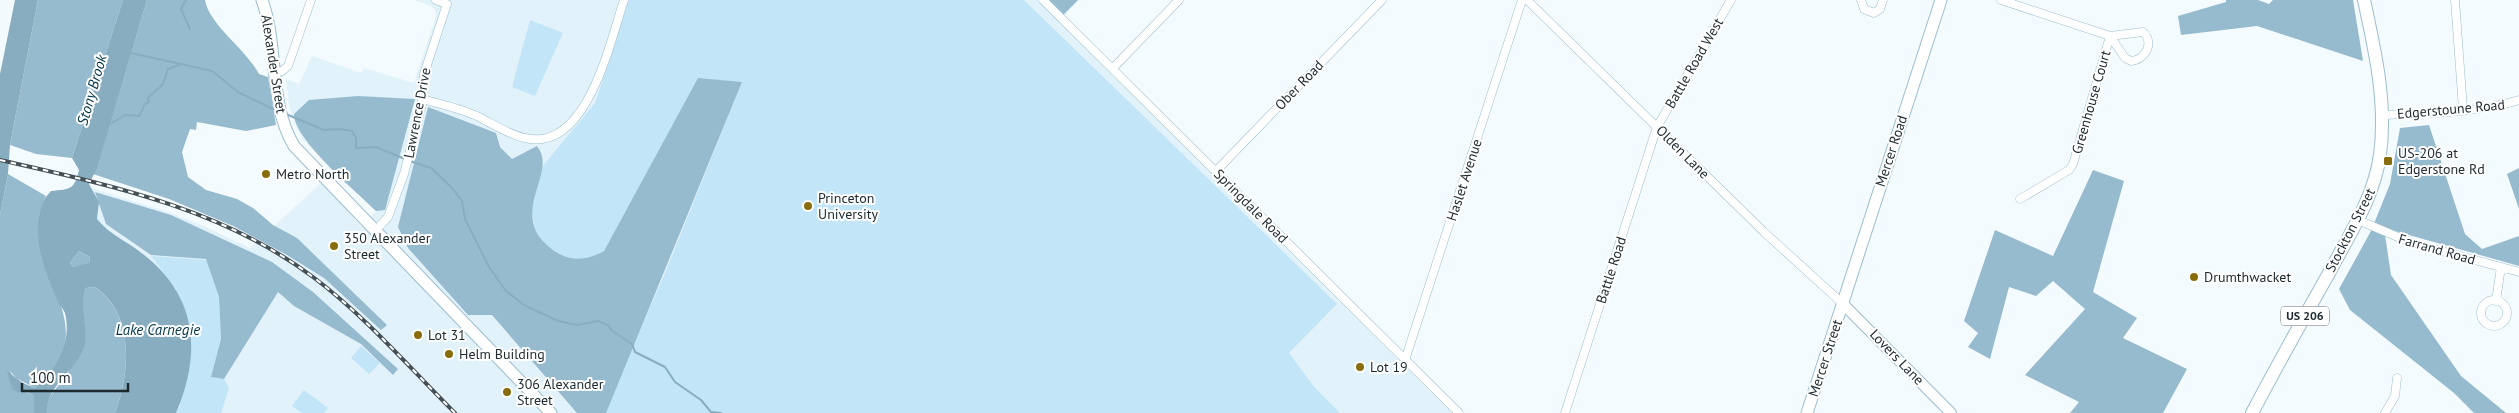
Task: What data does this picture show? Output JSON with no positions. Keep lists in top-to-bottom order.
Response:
{
  "streets": {
    "highway": ["Stockton Street", "US 206"],
    "main road": ["Alexander Street", "Mercer Road", "Mercer Street"],
    "street": [
      "Battle Road West",
      "Ober Road",
      "Greenhouse Court",
      "Edgerstoune Road",
      "Lawrence Drive",
      "Olden Lane",
      "Haslet Avenue",
      "Springdale Road",
      "Farrand Road",
      "Battle Road",
      "Lovers Lane"
    ]
  },
  "crossings": [
    ["Battle Road West", "Olden Lane"],
    ["Battle Road West", "Battle Road"],
    ["Alexander Street", "Lawrence Drive"],
    ["Ober Road", "Springdale Road"],
    ["Edgerstoune Road", "Stockton Street"],
    ["Mercer Road", "Olden Lane"],
    ["Mercer Road", "Lovers Lane"],
    ["Mercer Road", "Mercer Street"],
    ["Olden Lane", "Battle Road"],
    ["Olden Lane", "Lovers Lane"],
    ["Olden Lane", "Mercer Street"],
    ["Haslet Avenue", "Springdale Road"],
    ["Stockton Street", "Farrand Road"],
    ["Lovers Lane", "Mercer Street"]
  ],
  "water": ["Stony Brook", "Lake Carnegie"],
  "places": {
    "transit": ["US-206 at Edgerstone Rd"],
    "other": [
      "Metro North",
      "Princeton University",
      "350 Alexander Street",
      "Drumthwacket",
      "Lot 31",
      "Helm Building",
      "Lot 19",
      "306 Alexander Street"
    ]
  },
  "scale_bar": "100 m"
}
